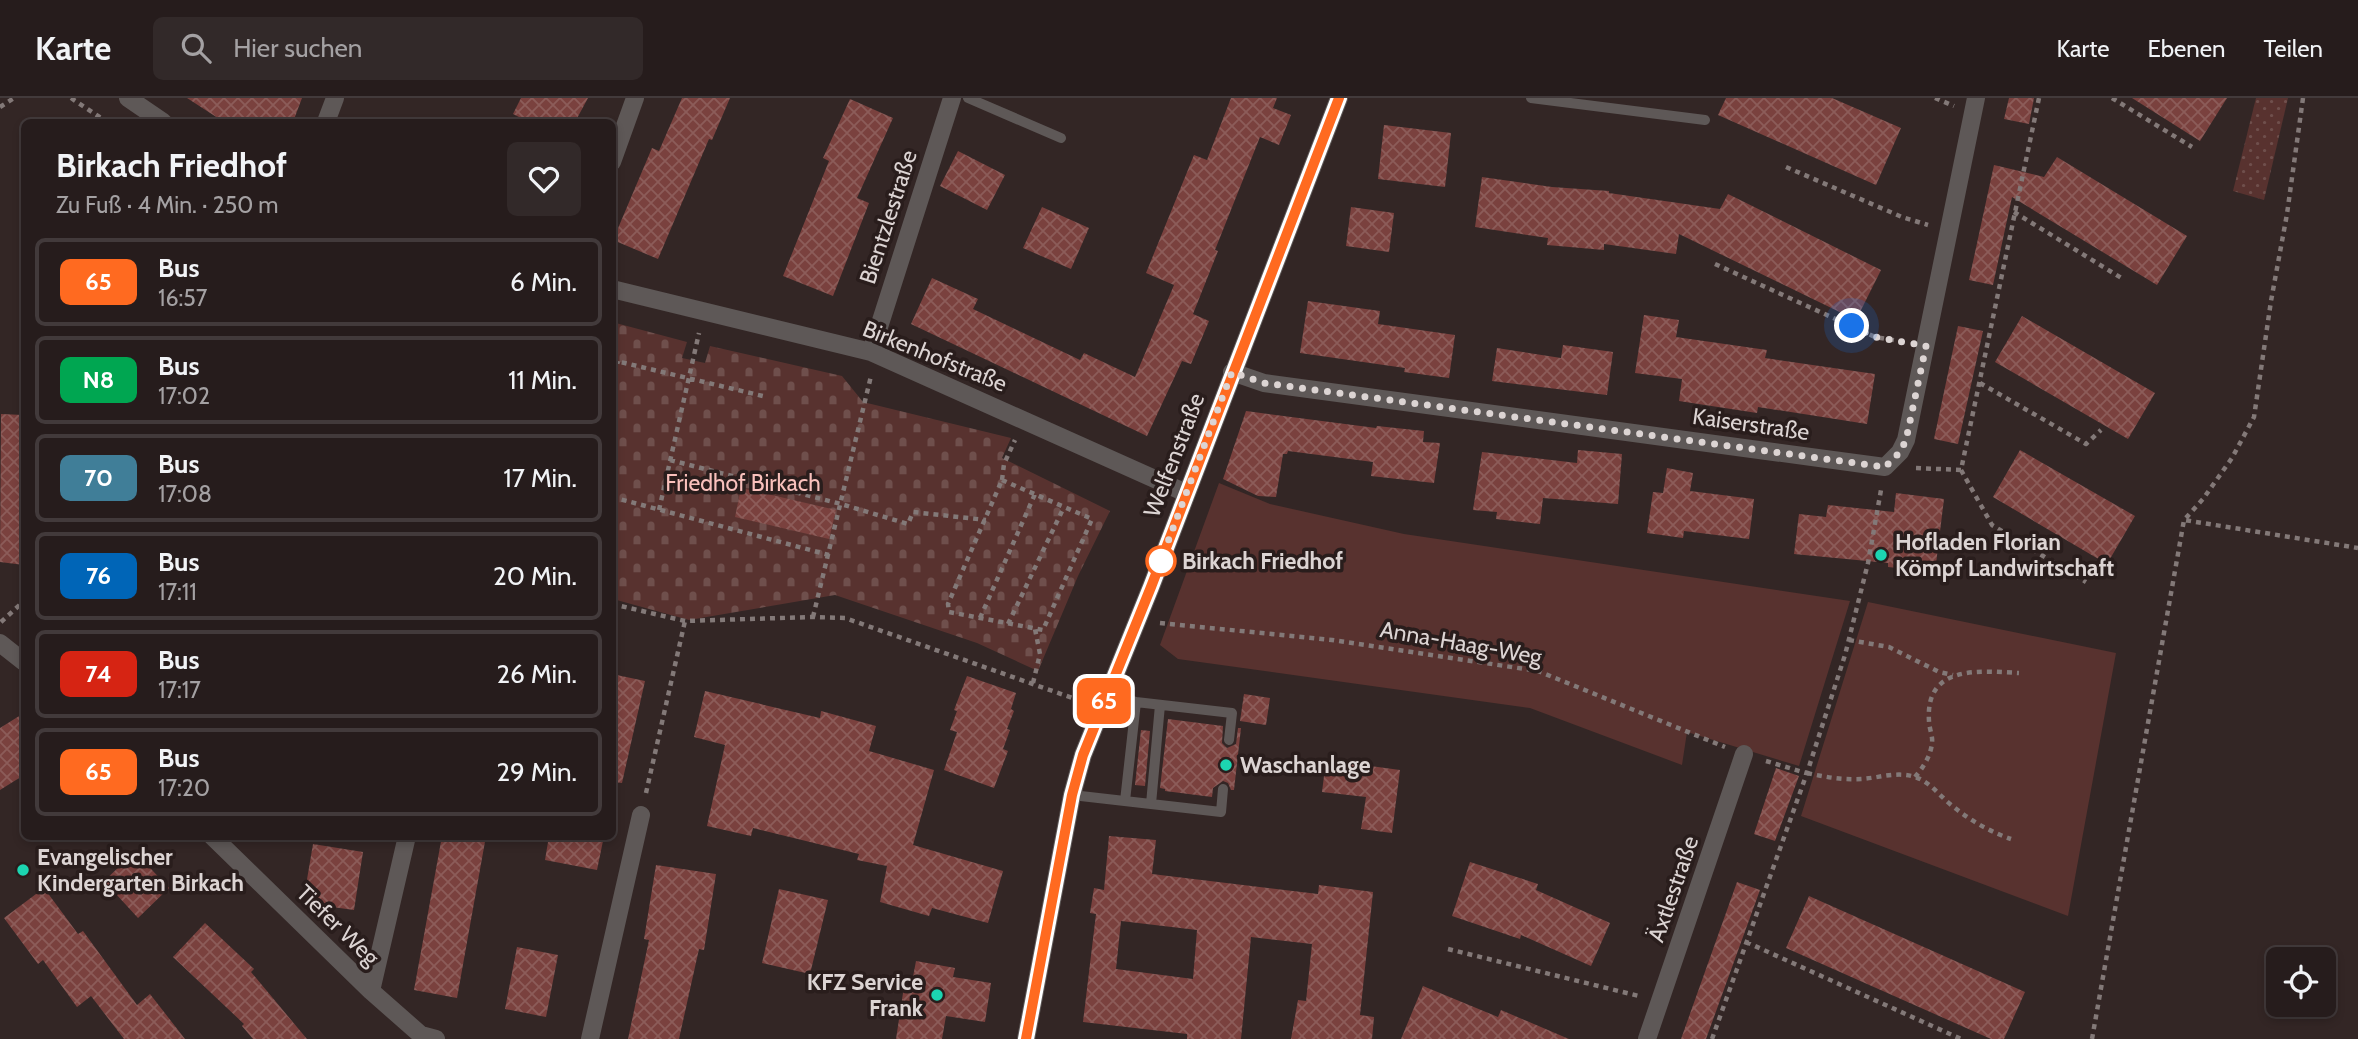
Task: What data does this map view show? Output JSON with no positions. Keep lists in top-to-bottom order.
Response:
{
  "streets": {
    "street": [
      "Bientzlestraße",
      "Birkenhofstraße",
      "Kaiserstraße",
      "Welfenstraße",
      "Äxtlestraße",
      "Tiefer Weg"
    ],
    "path": ["Anna-Haag-Weg"]
  },
  "crossings": [
    ["Bientzlestraße", "Birkenhofstraße"],
    ["Birkenhofstraße", "Welfenstraße"],
    ["Kaiserstraße", "Welfenstraße"],
    ["Welfenstraße", "Anna-Haag-Weg"],
    ["Anna-Haag-Weg", "Äxtlestraße"]
  ],
  "parks": ["Friedhof Birkach"],
  "places": [
    "Hofladen Florian Kömpf Landwirtschaft",
    "Birkach Friedhof",
    "Waschanlage",
    "Evangelischer Kindergarten Birkach",
    "KFZ Service Frank"
  ],
  "lines": ["bus line 65"],
  "page": {
    "header": "Karte",
    "search": "Hier suchen",
    "nav": ["Karte", "Ebenen", "Teilen"],
    "on_map": "65",
    "heading": ["Birkach Friedhof", "Zu Fuß · 4 Min. · 250 m"],
    "list": [
      {
        "mark": "65",
        "name": "Bus",
        "note": "16:57",
        "value": "6 Min."
      },
      {
        "mark": "N8",
        "name": "Bus",
        "note": "17:02",
        "value": "11 Min."
      },
      {
        "mark": "70",
        "name": "Bus",
        "note": "17:08",
        "value": "17 Min."
      },
      {
        "mark": "76",
        "name": "Bus",
        "note": "17:11",
        "value": "20 Min."
      },
      {
        "mark": "74",
        "name": "Bus",
        "note": "17:17",
        "value": "26 Min."
      },
      {
        "mark": "65",
        "name": "Bus",
        "note": "17:20",
        "value": "29 Min."
      }
    ]
  }
}
